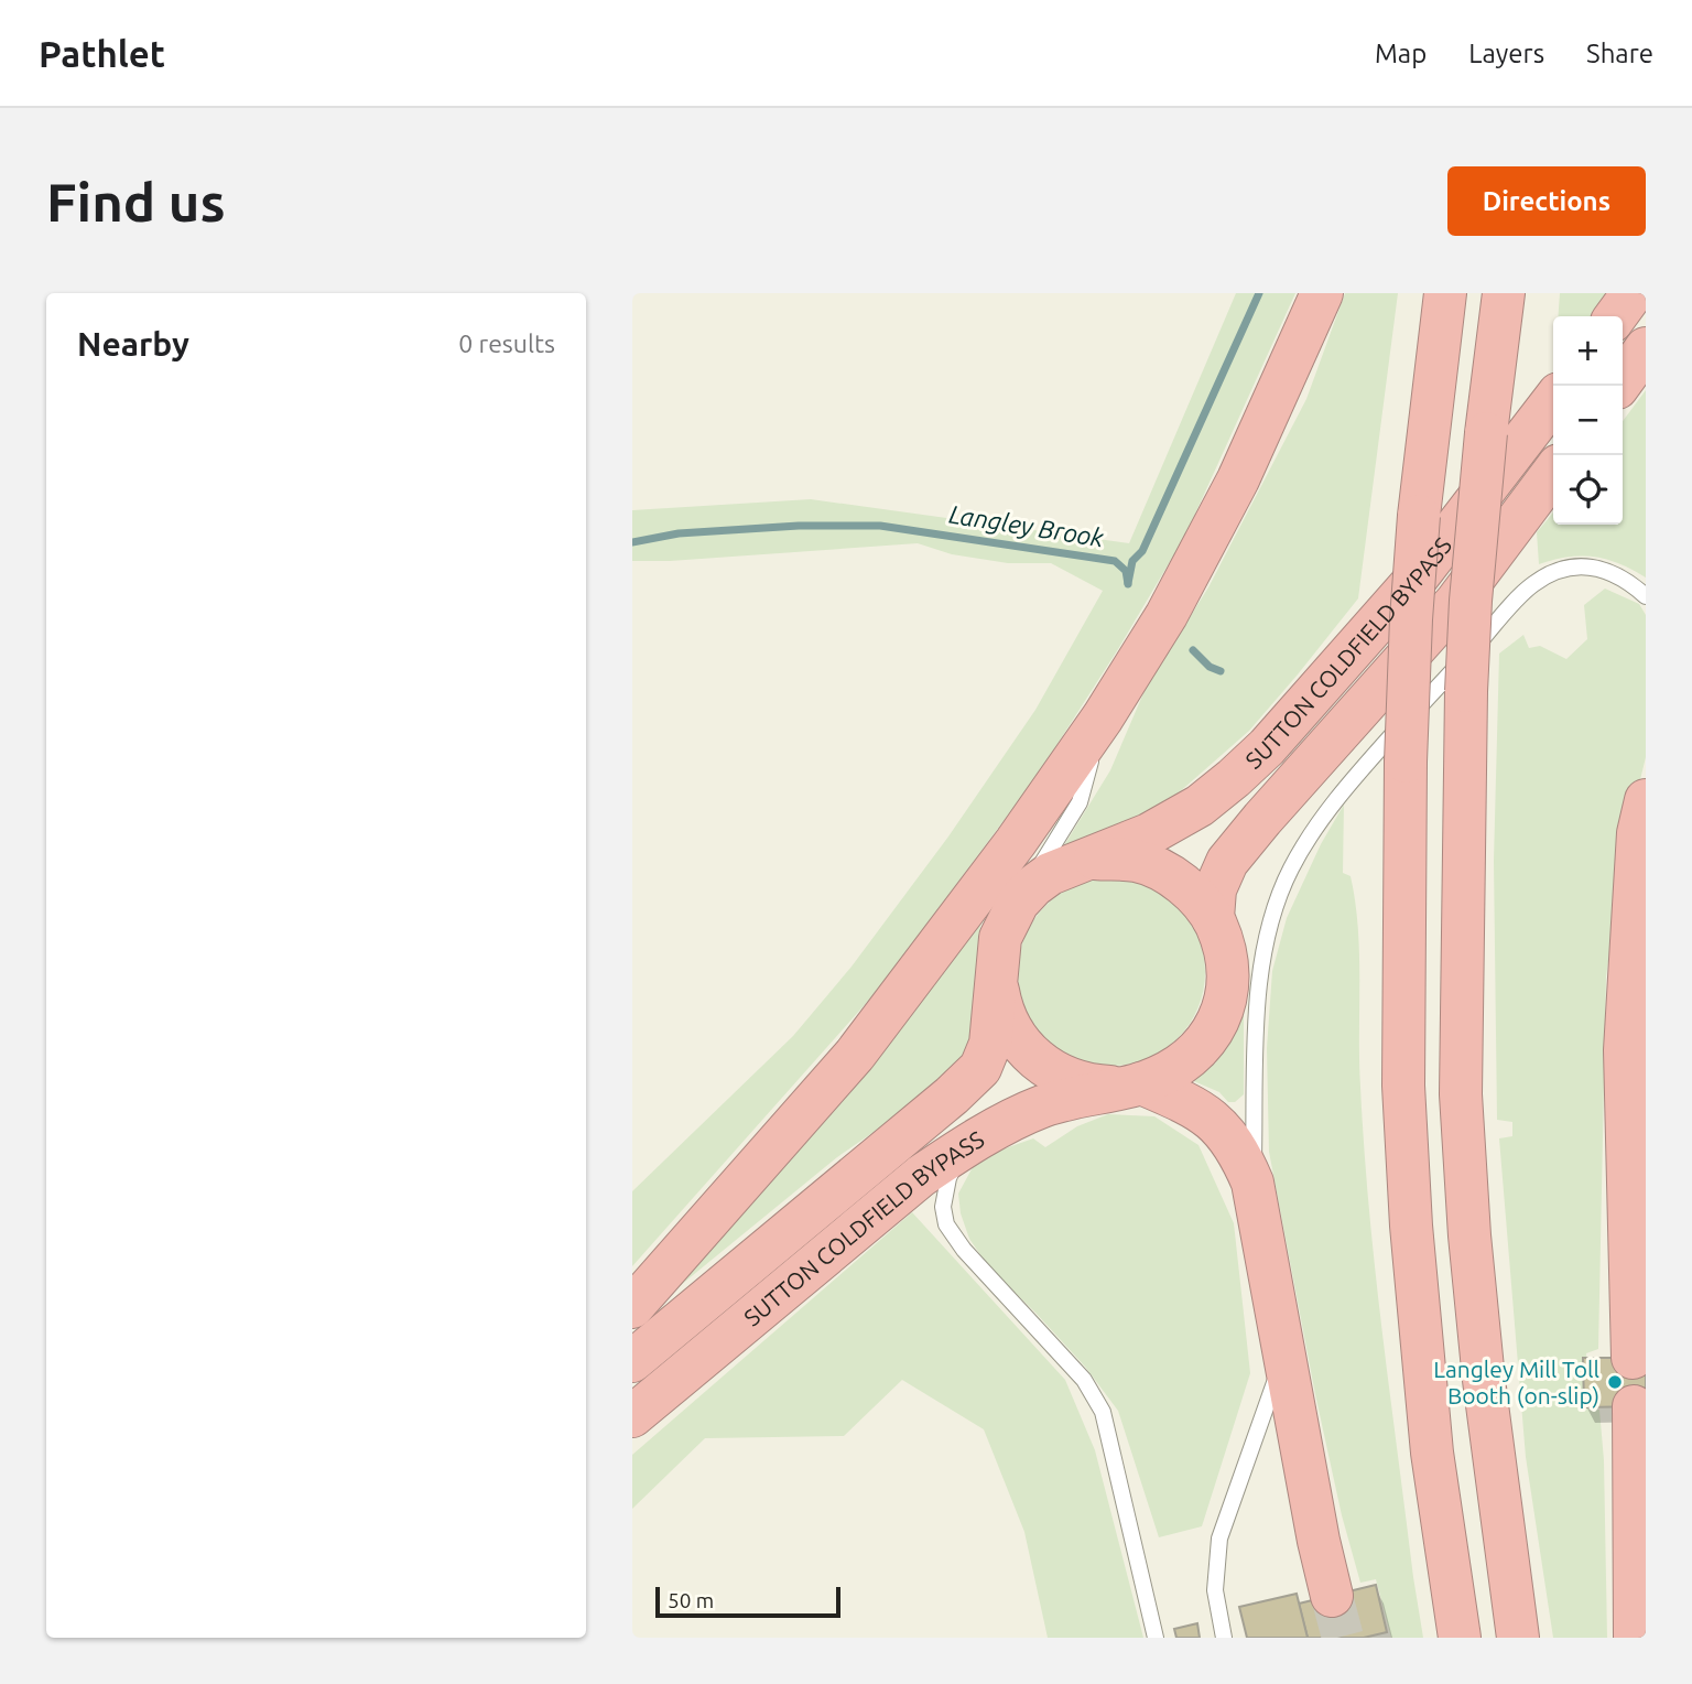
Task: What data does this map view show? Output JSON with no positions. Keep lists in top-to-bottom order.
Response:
{
  "streets": {
    "highway": ["SUTTON COLDFIELD BYPASS"]
  },
  "water": ["Langley Brook"],
  "places": ["Langley Mill Toll Booth (on-slip)"],
  "scale_bar": "50 m",
  "page": {
    "header": "Pathlet",
    "nav": ["Map", "Layers", "Share"],
    "buttons": "Directions",
    "title": "Find us",
    "heading": ["Nearby", "0 results"],
    "map_buttons": ["+", "−"],
    "scale": "50 m"
  }
}
